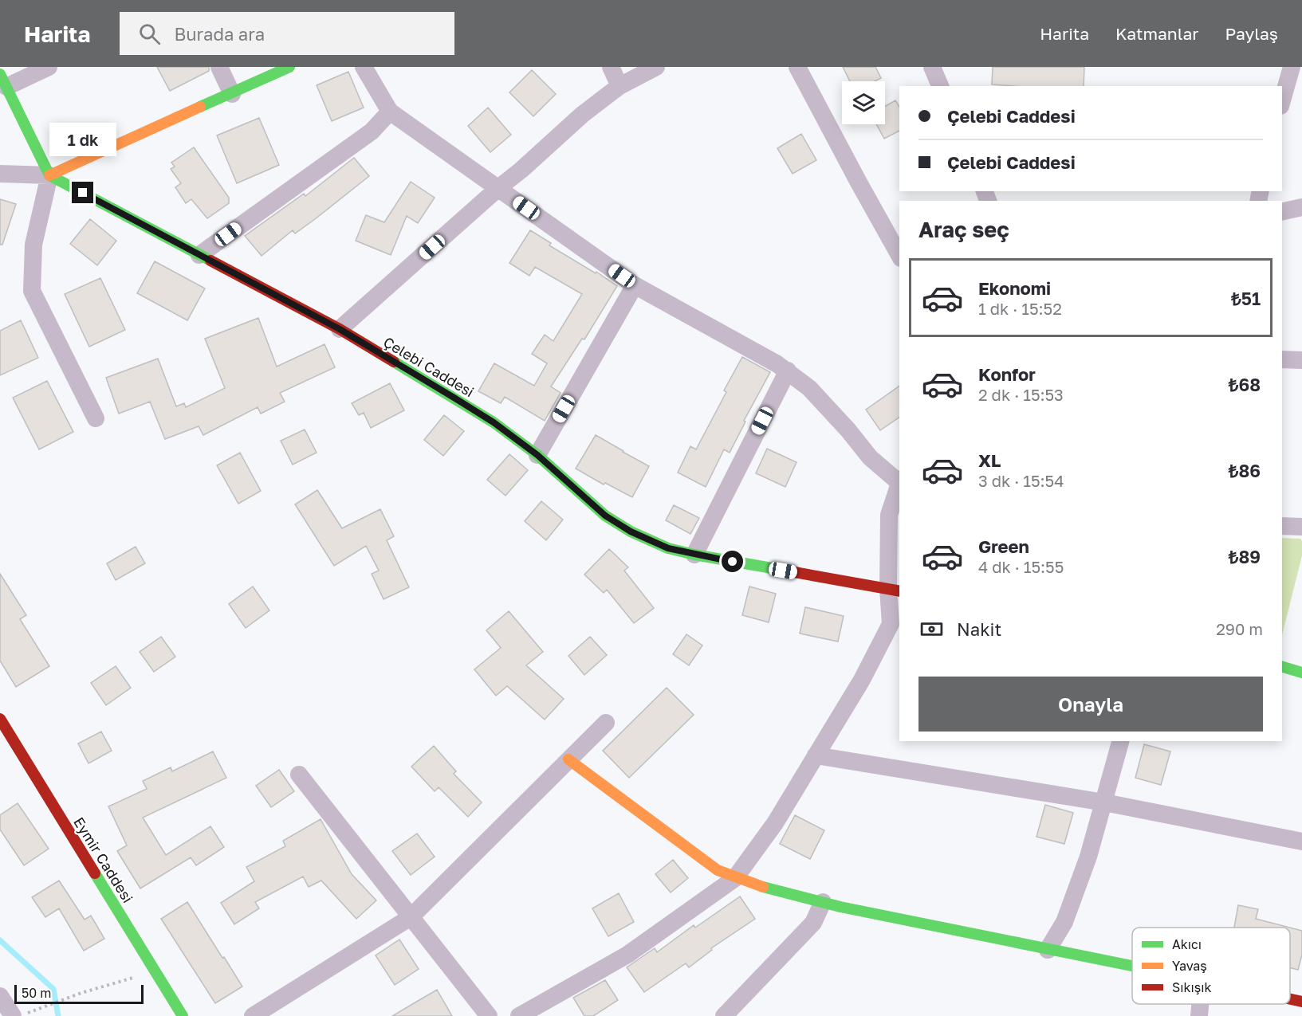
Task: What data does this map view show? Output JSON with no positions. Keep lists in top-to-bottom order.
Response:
{
  "streets": {
    "street": ["Çelebi Caddesi", "Eymir Caddesi"]
  },
  "legend": ["Akıcı", "Yavaş", "Sıkışık"],
  "scale_bar": "50 m",
  "page": {
    "header": "Harita",
    "search": "Burada ara",
    "nav": ["Harita", "Katmanlar", "Paylaş"],
    "banner": ["Çelebi Caddesi", "Çelebi Caddesi"],
    "bubble": "1 dk",
    "heading": "Araç seç",
    "list": [
      {
        "name": "Ekonomi",
        "note": "1 dk · 15:52",
        "value": "₺51"
      },
      {
        "name": "Konfor",
        "note": "2 dk · 15:53",
        "value": "₺68"
      },
      {
        "name": "XL",
        "note": "3 dk · 15:54",
        "value": "₺86"
      },
      {
        "name": "Green",
        "note": "4 dk · 15:55",
        "value": "₺89"
      }
    ],
    "pay": ["Nakit", "290 m"],
    "buttons": "Onayla",
    "scale": "50 m"
  }
}
